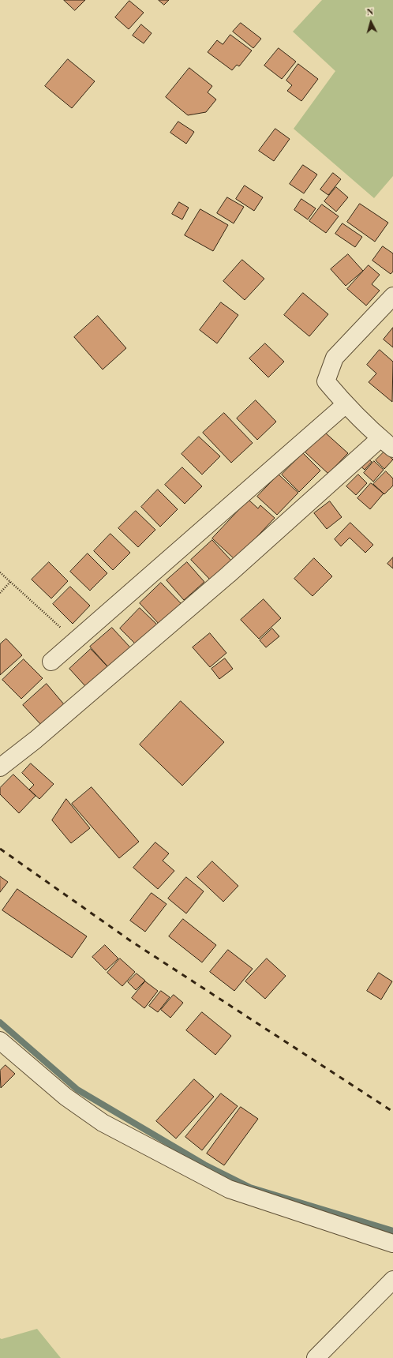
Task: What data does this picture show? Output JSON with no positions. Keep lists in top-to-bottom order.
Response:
{
  "north": "top"
}
